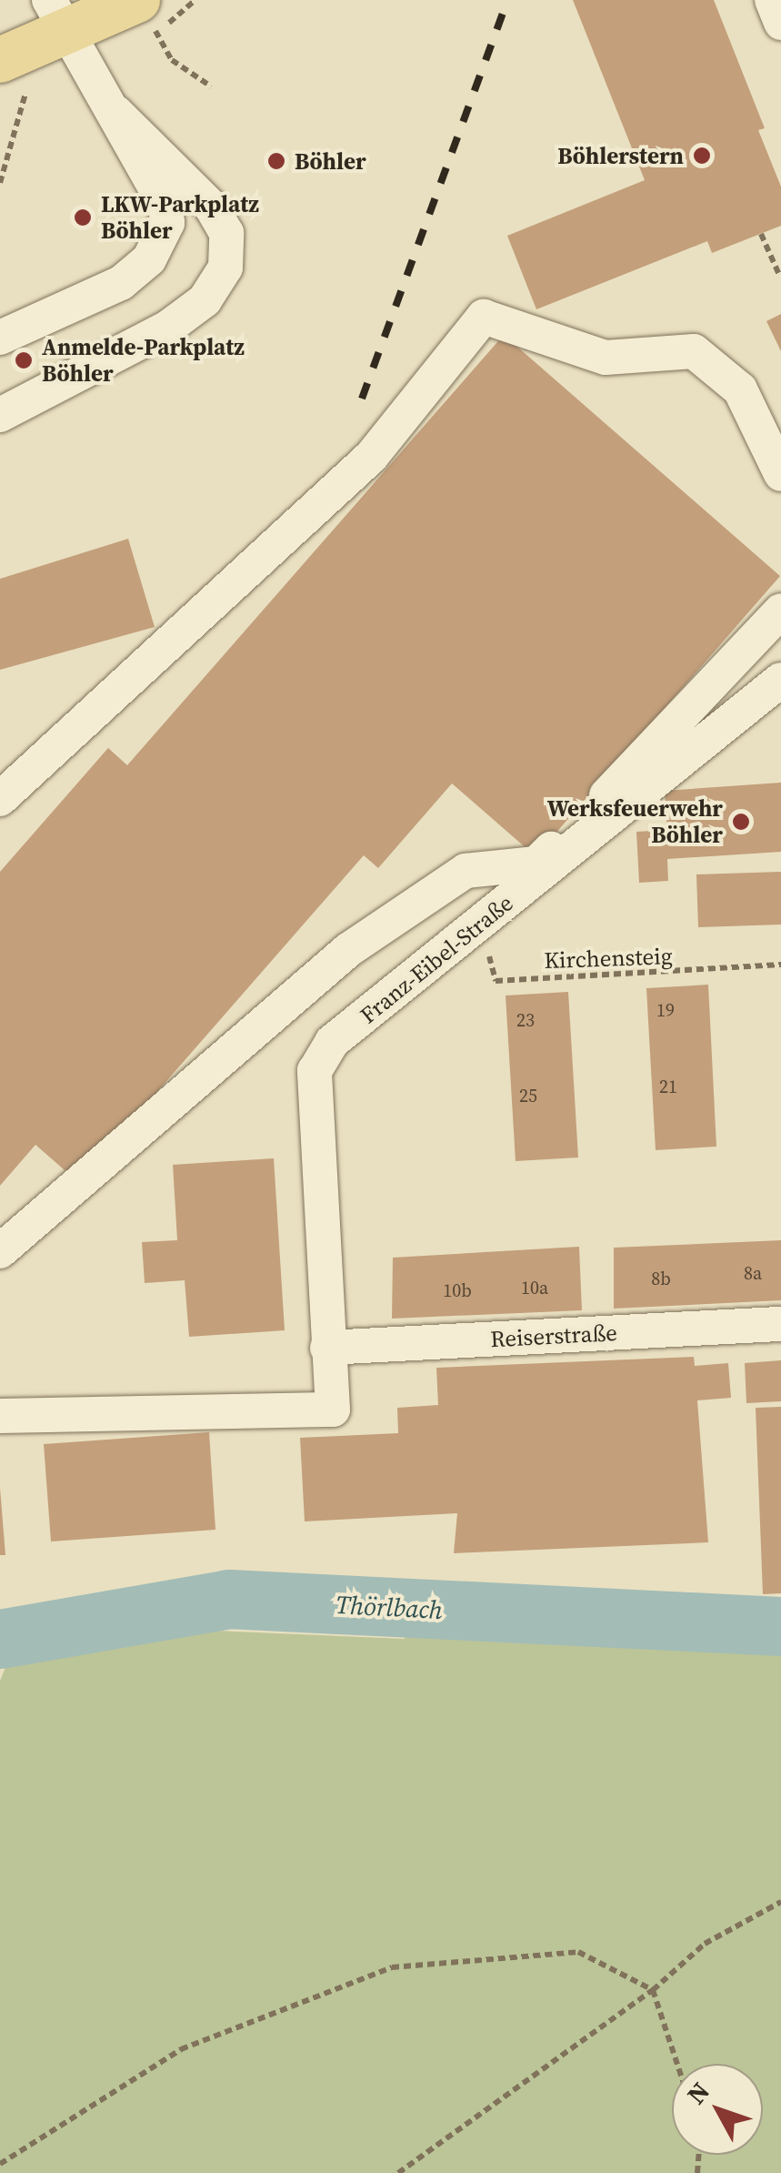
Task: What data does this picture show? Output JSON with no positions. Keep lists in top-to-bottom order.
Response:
{
  "streets": {
    "street": ["Franz-Eibel-Straße", "Reiserstraße"],
    "path": ["Kirchensteig"]
  },
  "crossings": [
    ["Kirchensteig", "Franz-Eibel-Straße"],
    ["Franz-Eibel-Straße", "Reiserstraße"]
  ],
  "water": ["Thörlbach"],
  "places": [
    "Böhlerstern",
    "Böhler",
    "LKW-Parkplatz Böhler",
    "Anmelde-Parkplatz Böhler",
    "Werksfeuerwehr Böhler"
  ],
  "house_numbers": [
    "19",
    "23",
    "21",
    "25",
    "8a",
    "8b",
    "10a",
    "10b"
  ],
  "north": "top left"
}
